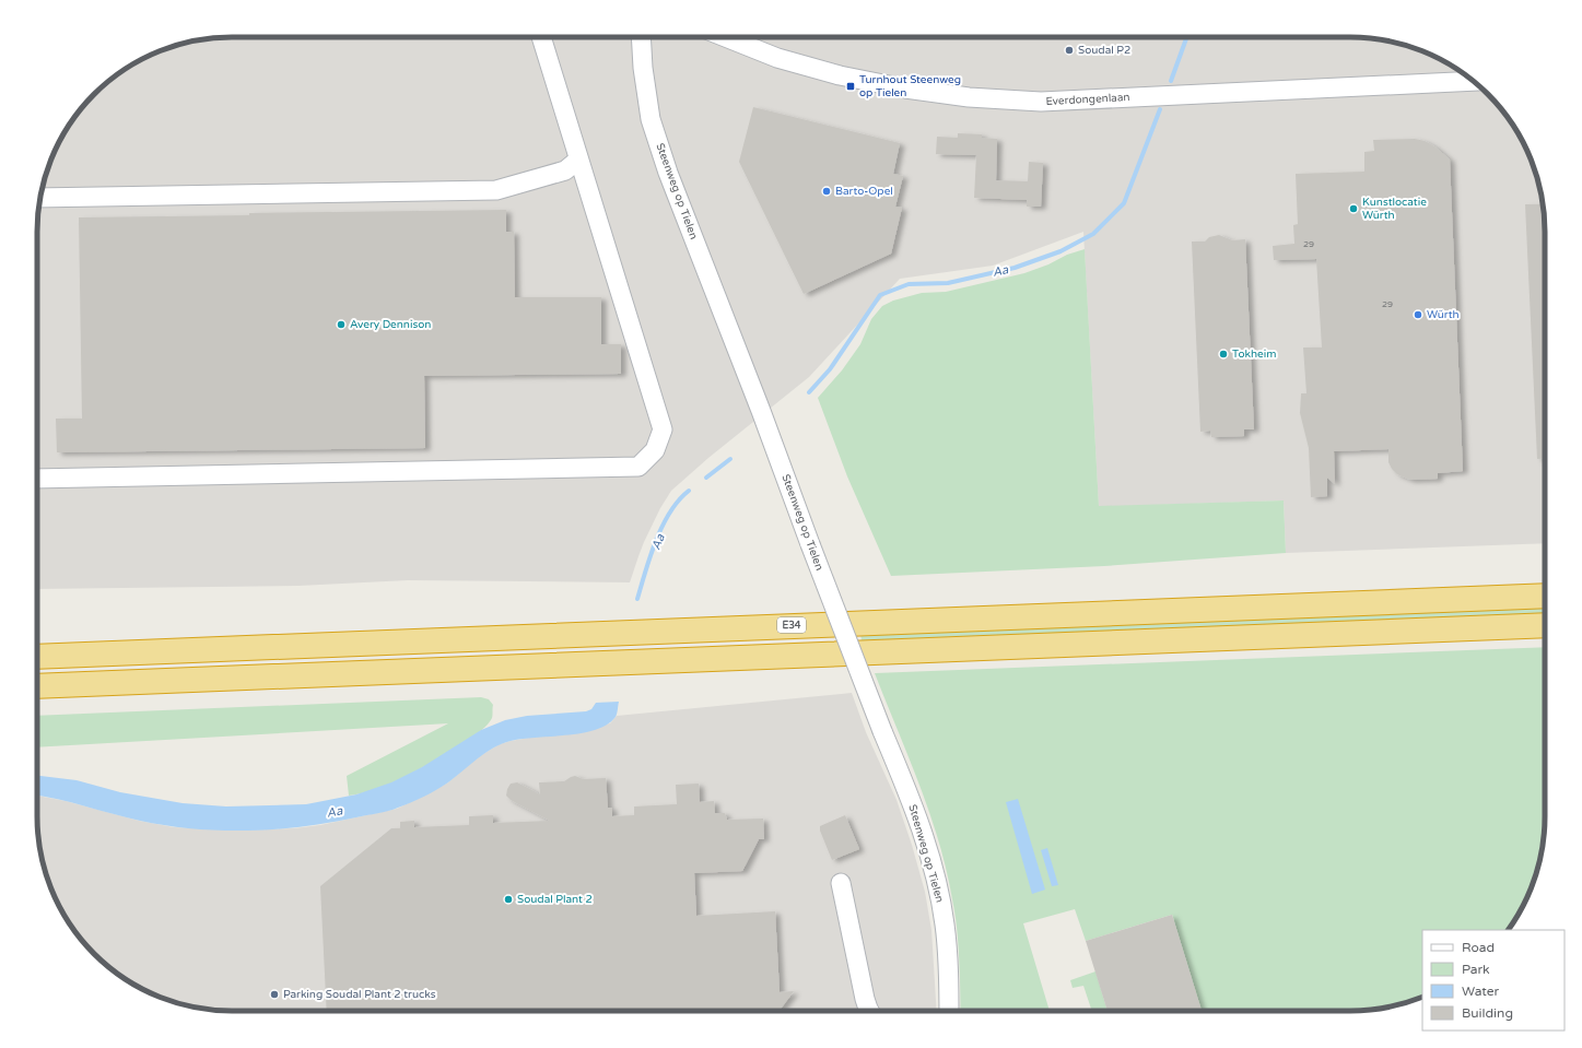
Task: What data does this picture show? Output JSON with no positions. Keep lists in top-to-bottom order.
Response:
{
  "streets": {
    "highway": ["E34"],
    "street": ["Everdongenlaan", "Steenweg op Tielen"]
  },
  "water": ["Aa"],
  "places": {
    "other": [
      "Soudal P2",
      "Barto-Opel",
      "Kunstlocatie Würth",
      "Würth",
      "Avery Dennison",
      "Tokheim",
      "Soudal Plant 2",
      "Parking Soudal Plant 2 trucks"
    ],
    "transit": ["Turnhout Steenweg op Tielen"]
  },
  "house_numbers": ["29", "29"],
  "legend": [
    "Road",
    "Park",
    "Water",
    "Building"
  ]
}
